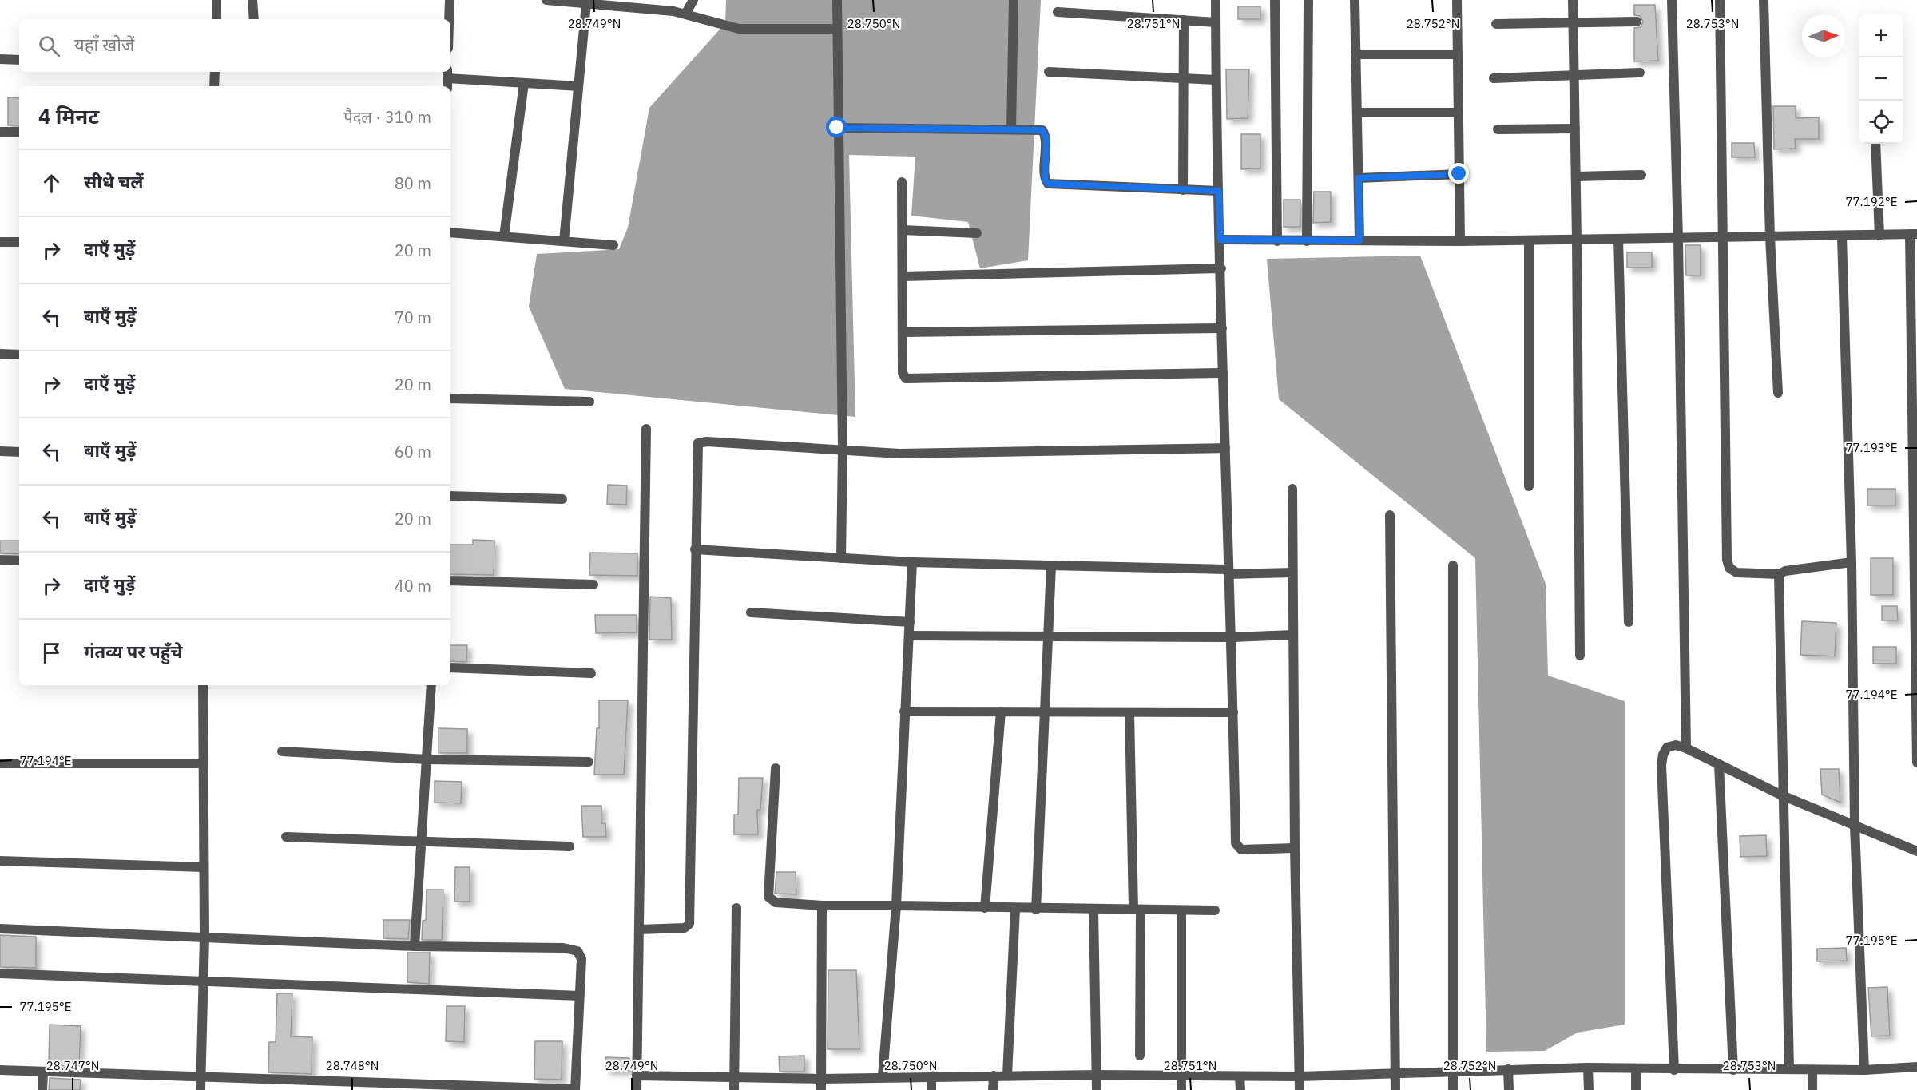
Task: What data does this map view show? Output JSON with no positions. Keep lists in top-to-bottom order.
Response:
{
  "north": "right",
  "page": {
    "map_buttons": ["+", "−"],
    "search": "यहाँ खोजें",
    "heading": ["4 मिनट", "पैदल · 310 m"],
    "list": [
      ["सीधे चलें", "80 m"],
      ["दाएँ मुड़ें", "20 m"],
      ["बाएँ मुड़ें", "70 m"],
      ["दाएँ मुड़ें", "20 m"],
      ["बाएँ मुड़ें", "60 m"],
      ["बाएँ मुड़ें", "20 m"],
      ["दाएँ मुड़ें", "40 m"],
      "गंतव्य पर पहुँचे"
    ]
  },
  "coordinates": [
    "28.749°N",
    "28.750°N",
    "28.751°N",
    "28.752°N",
    "28.753°N",
    "77.192°E",
    "77.193°E",
    "77.194°E",
    "77.195°E",
    "28.747°N",
    "28.748°N"
  ]
}
